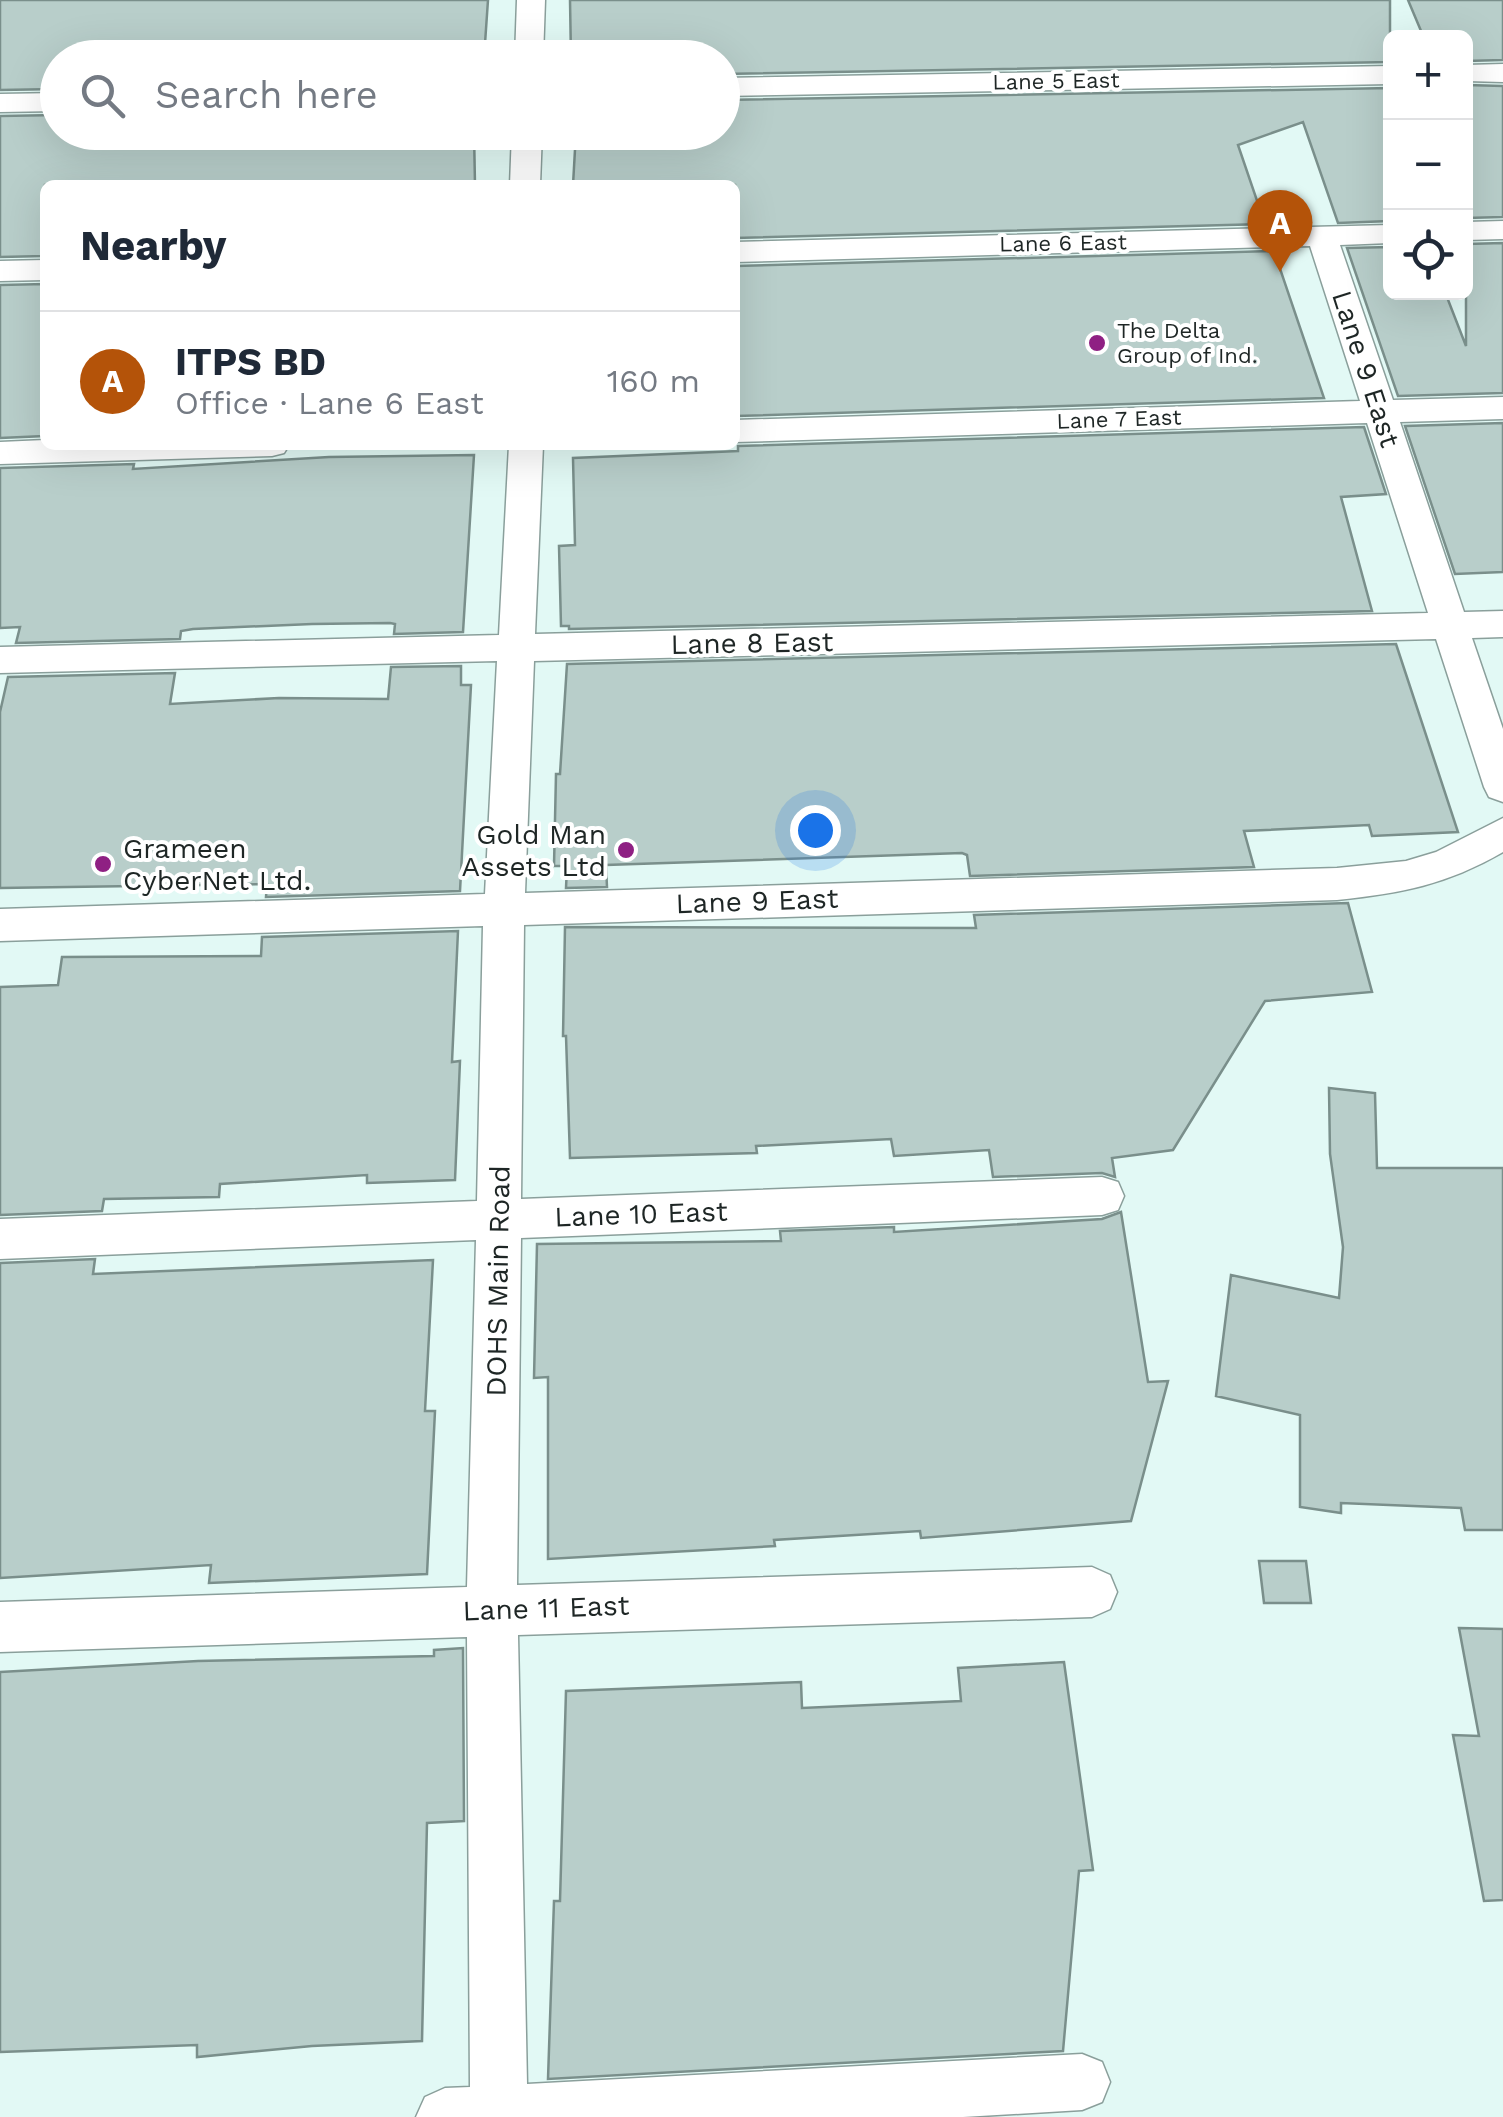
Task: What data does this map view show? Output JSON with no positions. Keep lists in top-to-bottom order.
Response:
{
  "streets": {
    "street": [
      "Lane 5 East",
      "Lane 6 East",
      "Lane 9 East",
      "Lane 7 East",
      "Lane 8 East",
      "Lane 10 East",
      "DOHS Main Road",
      "Lane 11 East"
    ]
  },
  "crossings": [
    ["Lane 6 East", "Lane 9 East"],
    ["Lane 9 East", "Lane 7 East"],
    ["Lane 9 East", "Lane 8 East"],
    ["Lane 9 East", "DOHS Main Road"],
    ["Lane 8 East", "DOHS Main Road"],
    ["Lane 10 East", "DOHS Main Road"],
    ["DOHS Main Road", "Lane 11 East"]
  ],
  "places": ["The Delta Group of Ind.", "Gold Man Assets Ltd", "Grameen CyberNet Ltd."],
  "page": {
    "map_buttons": ["+", "−"],
    "search": "Search here",
    "heading": "Nearby",
    "pins": "A",
    "list": [
      {
        "mark": "A",
        "name": "ITPS BD",
        "note": "Office · Lane 6 East",
        "value": "160 m"
      }
    ]
  }
}
